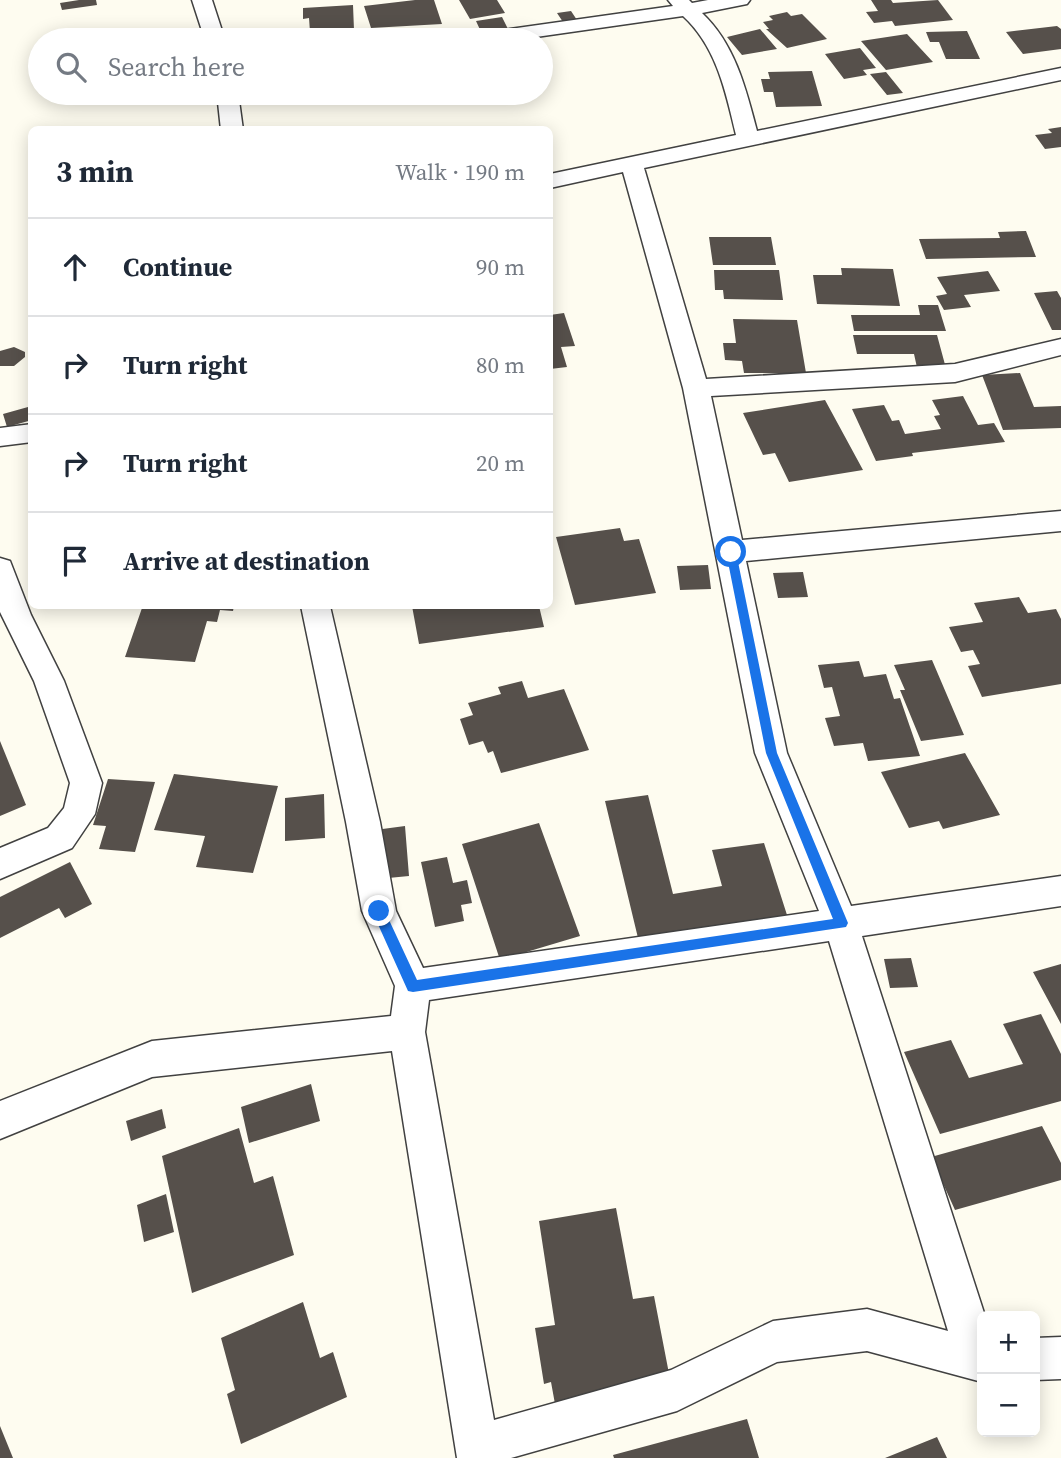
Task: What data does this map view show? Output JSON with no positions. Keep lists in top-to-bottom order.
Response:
{
  "page": {
    "search": "Search here",
    "heading": ["3 min", "Walk · 190 m"],
    "list": [
      ["Continue", "90 m"],
      ["Turn right", "80 m"],
      ["Turn right", "20 m"],
      "Arrive at destination"
    ],
    "map_buttons": ["+", "−"]
  }
}
